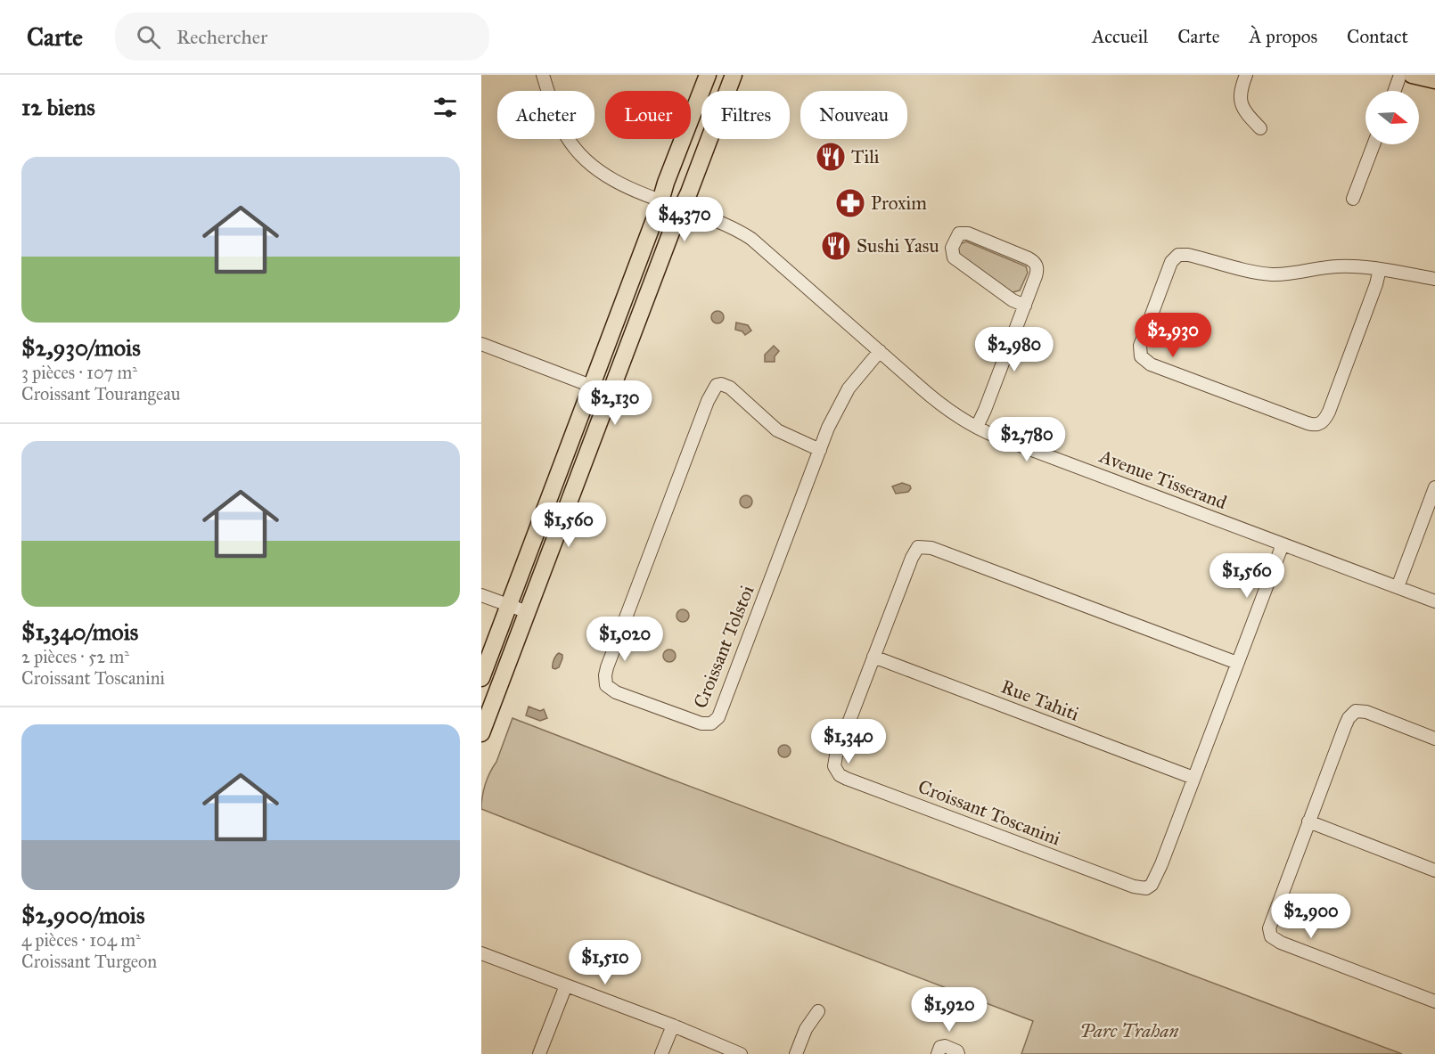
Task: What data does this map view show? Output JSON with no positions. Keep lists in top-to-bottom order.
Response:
{
  "streets": {
    "street": [
      "Avenue Tisserand",
      "Croissant Tolstoi",
      "Rue Tahiti",
      "Croissant Toscanini"
    ]
  },
  "crossings": [
    ["Avenue Tisserand", "Croissant Tolstoi"],
    ["Avenue Tisserand", "Croissant Toscanini"],
    ["Rue Tahiti", "Croissant Toscanini"]
  ],
  "parks": ["Parc Trahan"],
  "places": {
    "restaurant": ["Tili", "Sushi Yasu"],
    "pharmacy": ["Proxim"]
  },
  "north": "right",
  "page": {
    "header": "Carte",
    "search": "Rechercher",
    "nav": [
      "Accueil",
      "Carte",
      "À propos",
      "Contact"
    ],
    "heading": "12 biens",
    "chip": [
      "Acheter",
      "Louer",
      "Filtres",
      "Nouveau"
    ],
    "list": [
      {
        "name": "$2,930/mois",
        "note": "3 pièces · 107 m² · Croissant Tourangeau"
      },
      {
        "name": "$1,340/mois",
        "note": "2 pièces · 52 m² · Croissant Toscanini"
      },
      {
        "name": "$2,900/mois",
        "note": "4 pièces · 104 m² · Croissant Turgeon"
      }
    ],
    "price": [
      "$4,370",
      "$2,930",
      "$2,980",
      "$2,130",
      "$2,780",
      "$1,560",
      "$1,560",
      "$1,020",
      "$1,340",
      "$2,900",
      "$1,510",
      "$1,920"
    ]
  }
}
